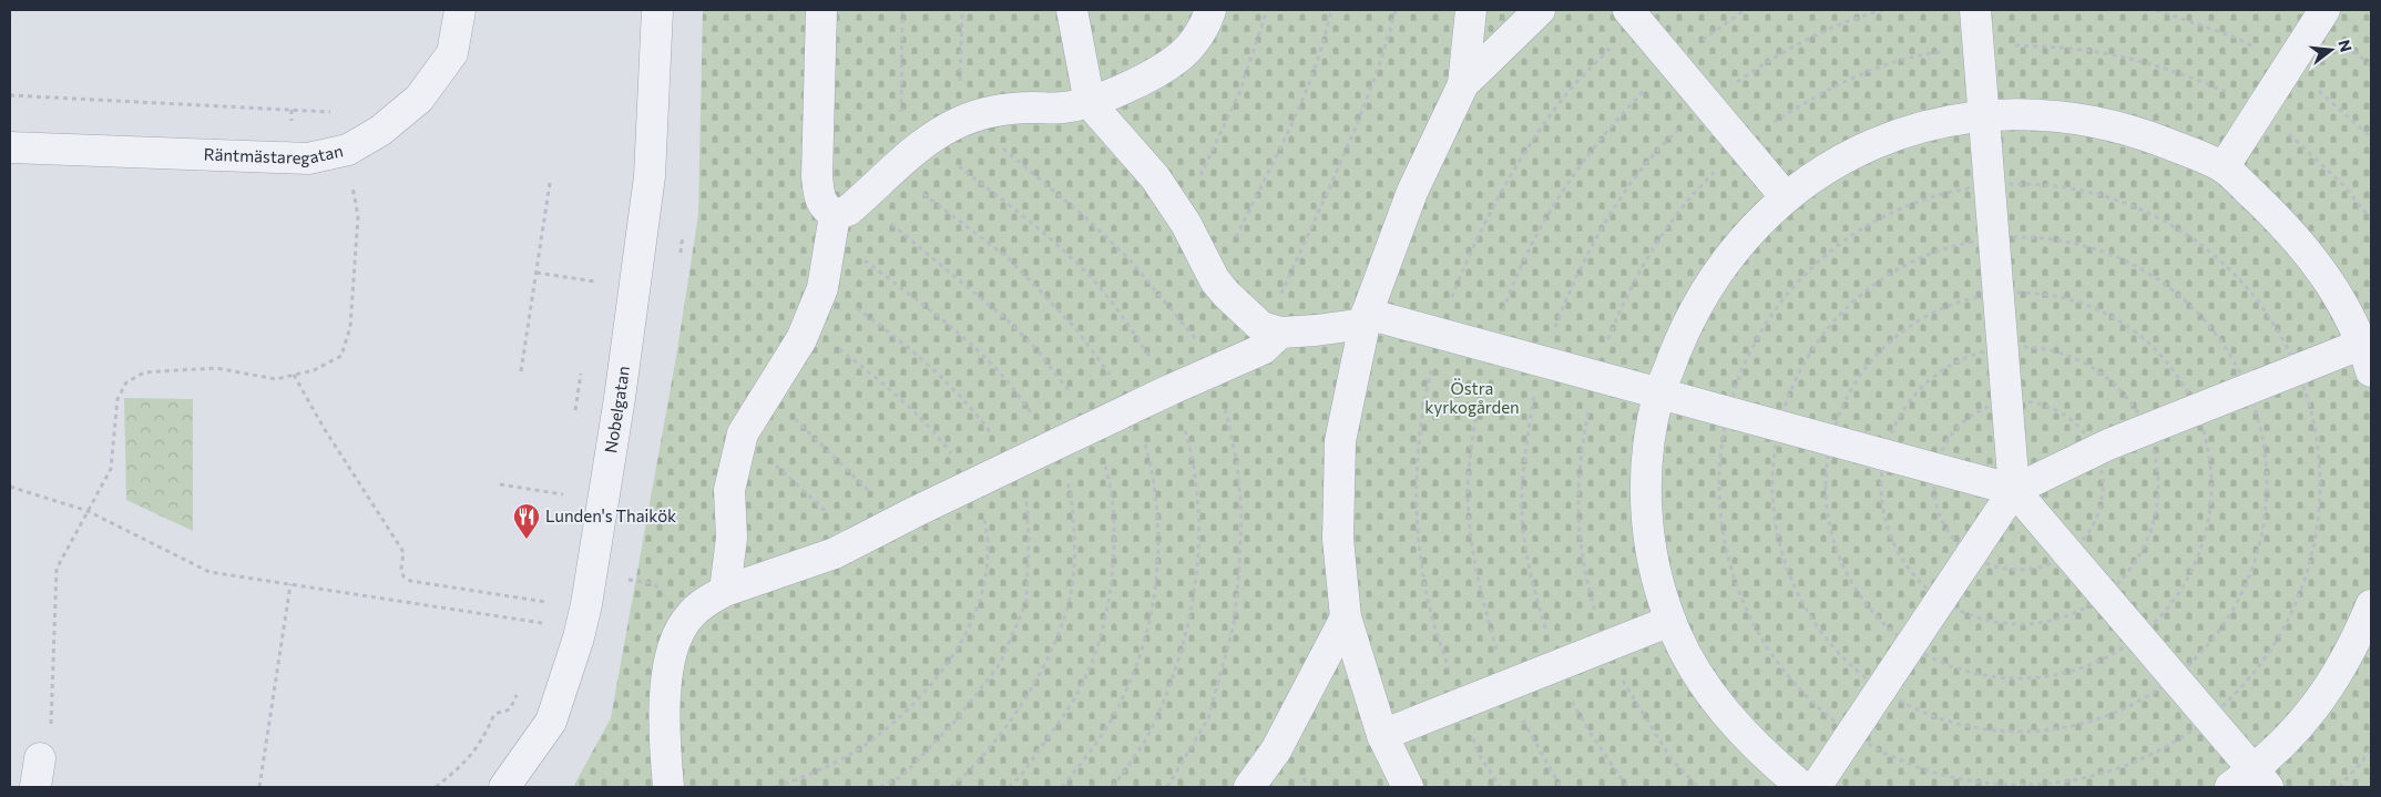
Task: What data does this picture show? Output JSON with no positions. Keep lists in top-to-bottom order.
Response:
{
  "streets": {
    "street": ["Räntmästaregatan", "Nobelgatan"]
  },
  "parks": ["Östra kyrkogården"],
  "places": {
    "restaurant": ["Lunden's Thaikök"]
  },
  "north": "right"
}
